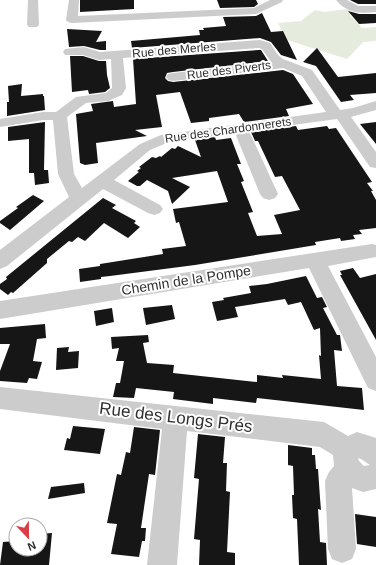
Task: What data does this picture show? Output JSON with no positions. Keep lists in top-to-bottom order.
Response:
{
  "streets": {
    "street": [
      "Rue des Merles",
      "Rue des Piverts",
      "Rue des Chardonnerets",
      "Chemin de la Pompe",
      "Rue des Longs Prés"
    ]
  },
  "crossings": [
    ["Rue des Merles", "Rue des Piverts"],
    ["Rue des Merles", "Rue des Chardonnerets"]
  ],
  "north": "bottom"
}
